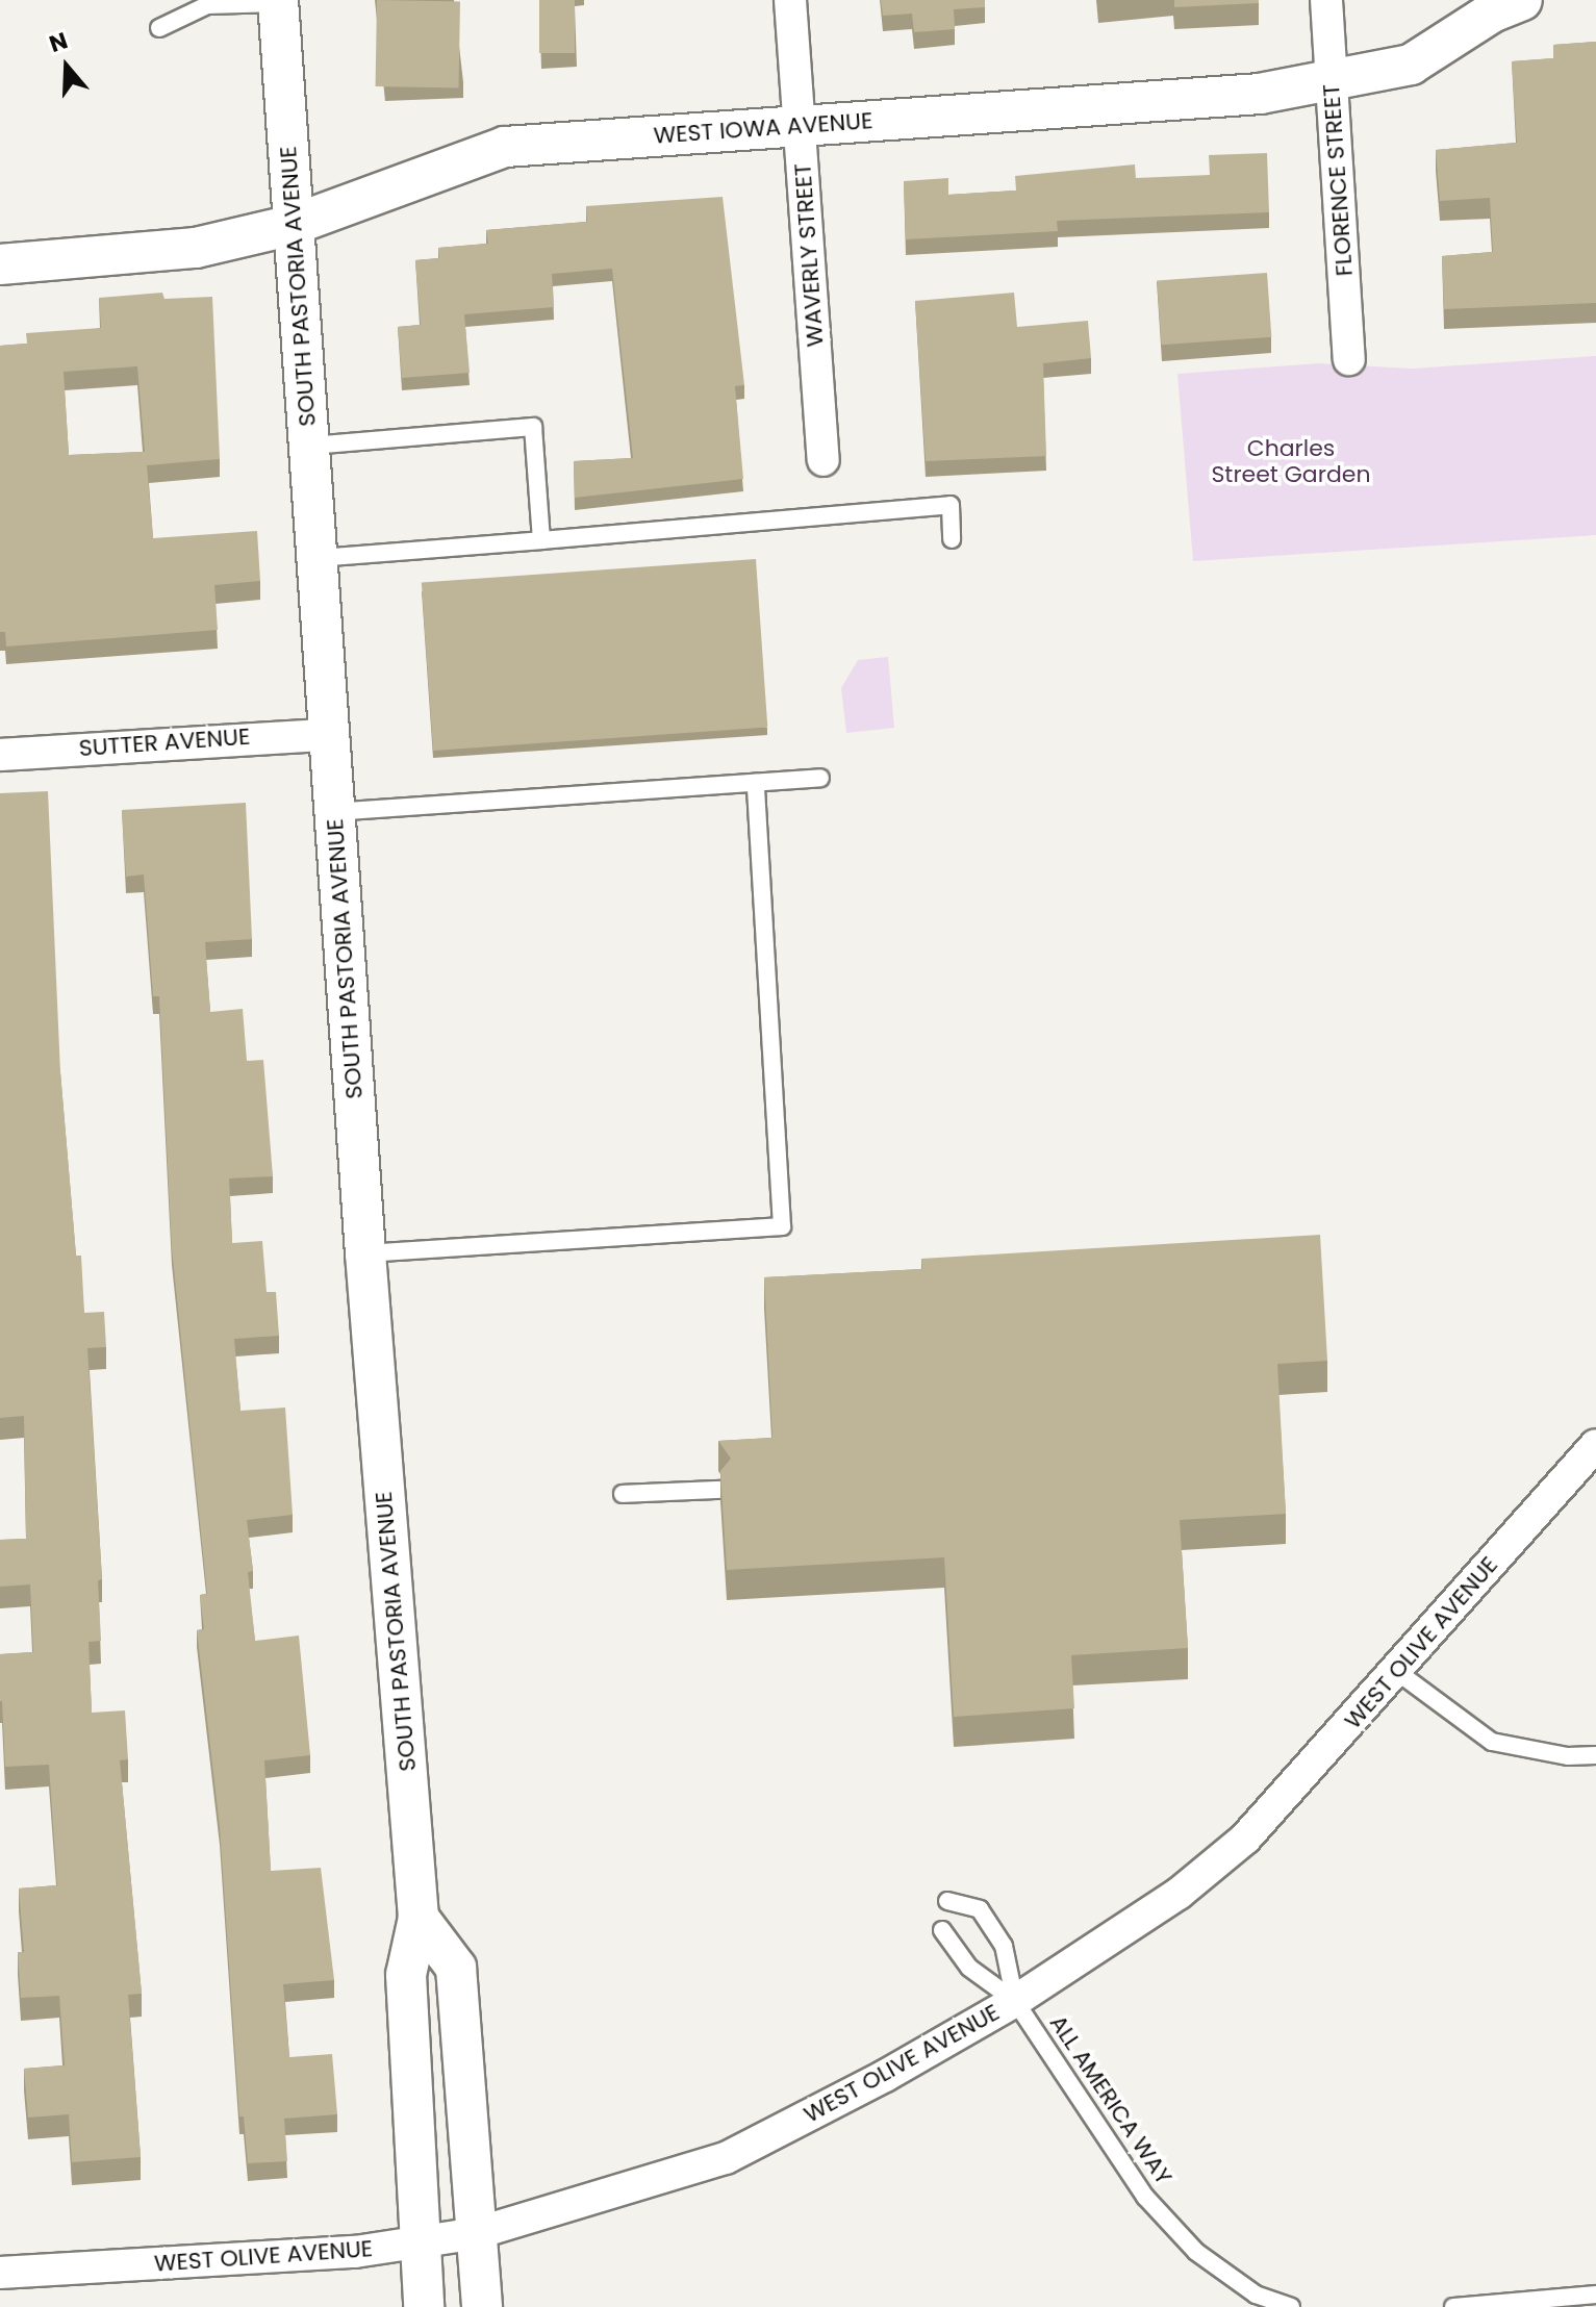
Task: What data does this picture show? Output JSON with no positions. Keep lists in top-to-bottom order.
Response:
{
  "streets": {
    "street": [
      "WEST IOWA AVENUE",
      "FLORENCE STREET",
      "WAVERLY STREET",
      "SOUTH PASTORIA AVENUE",
      "SUTTER AVENUE",
      "WEST OLIVE AVENUE"
    ],
    "lane": ["ALL AMERICA WAY"]
  },
  "crossings": [
    ["WEST IOWA AVENUE", "FLORENCE STREET"],
    ["WEST IOWA AVENUE", "WAVERLY STREET"],
    ["WEST IOWA AVENUE", "SOUTH PASTORIA AVENUE"],
    ["SOUTH PASTORIA AVENUE", "SUTTER AVENUE"],
    ["SOUTH PASTORIA AVENUE", "WEST OLIVE AVENUE"],
    ["WEST OLIVE AVENUE", "ALL AMERICA WAY"]
  ],
  "parks": ["Charles Street Garden"],
  "north": "top"
}
